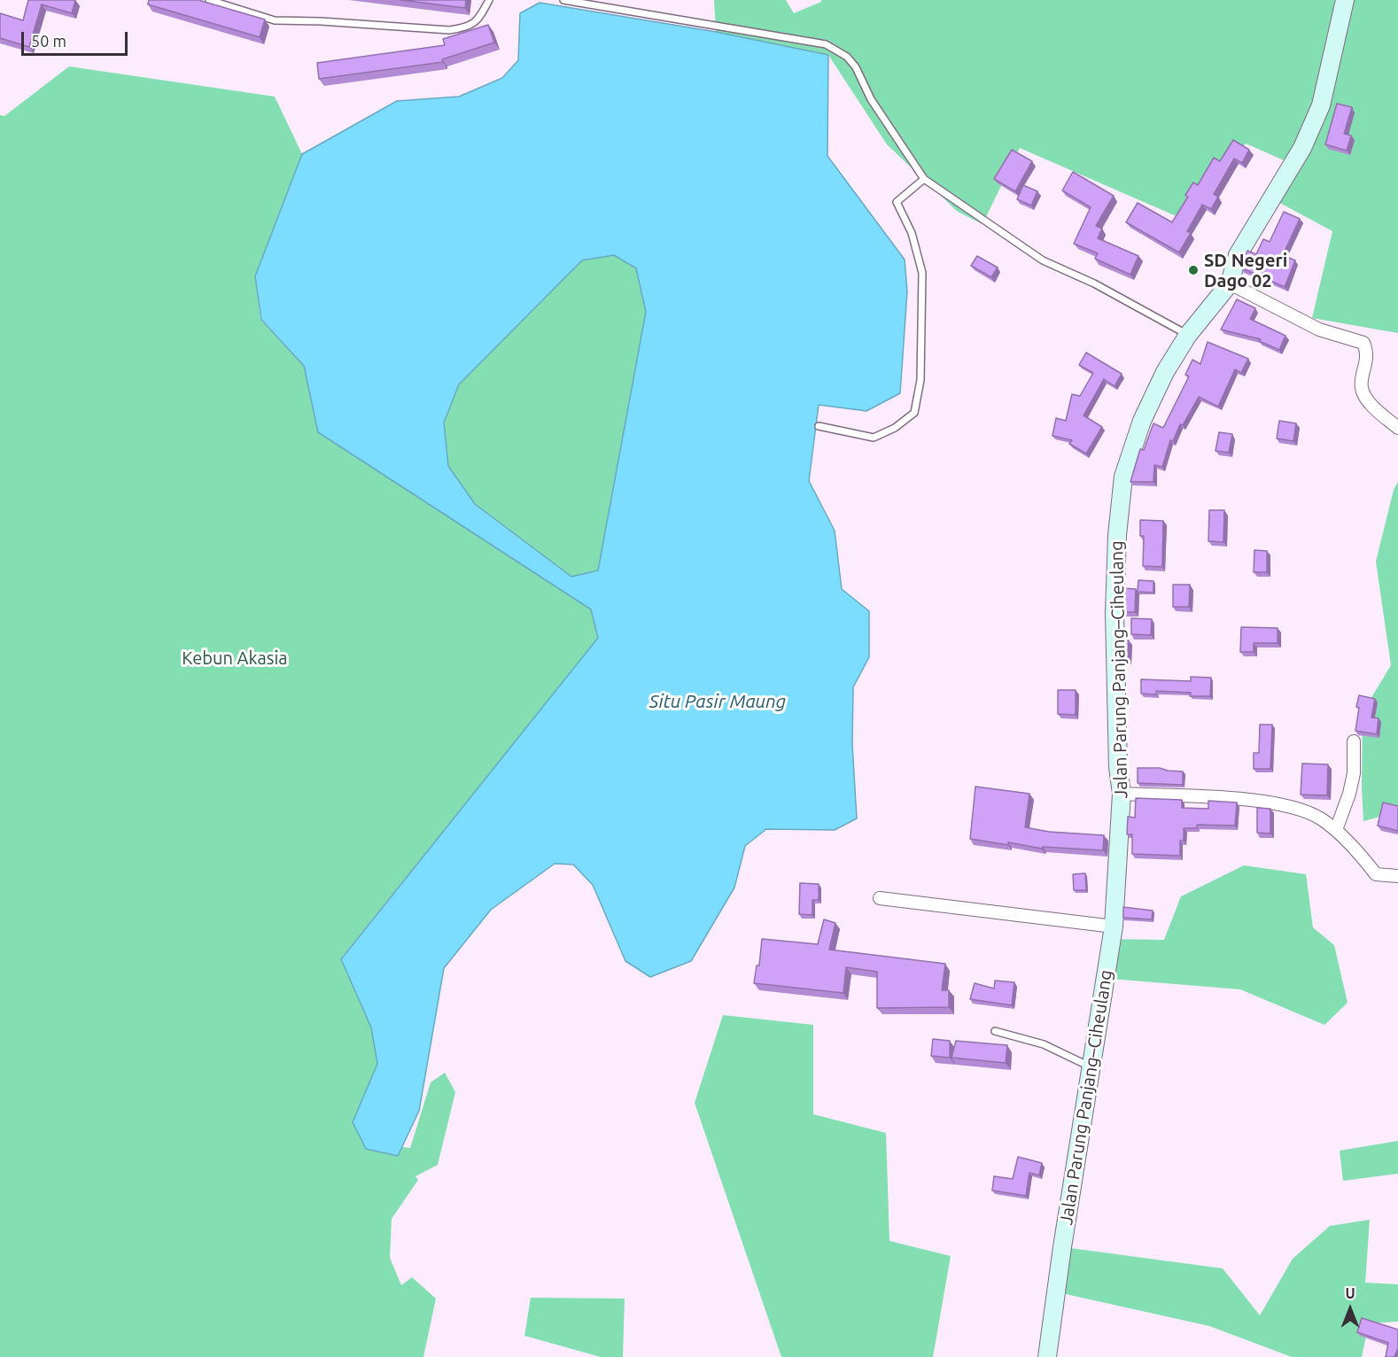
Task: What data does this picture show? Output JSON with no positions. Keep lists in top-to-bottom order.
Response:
{
  "streets": {
    "street": ["Jalan Parung Panjang–Ciheulang"]
  },
  "water": ["Situ Pasir Maung"],
  "parks": ["Kebun Akasia"],
  "places": ["SD Negeri Dago 02"],
  "scale_bar": "50 m",
  "north": "top"
}
